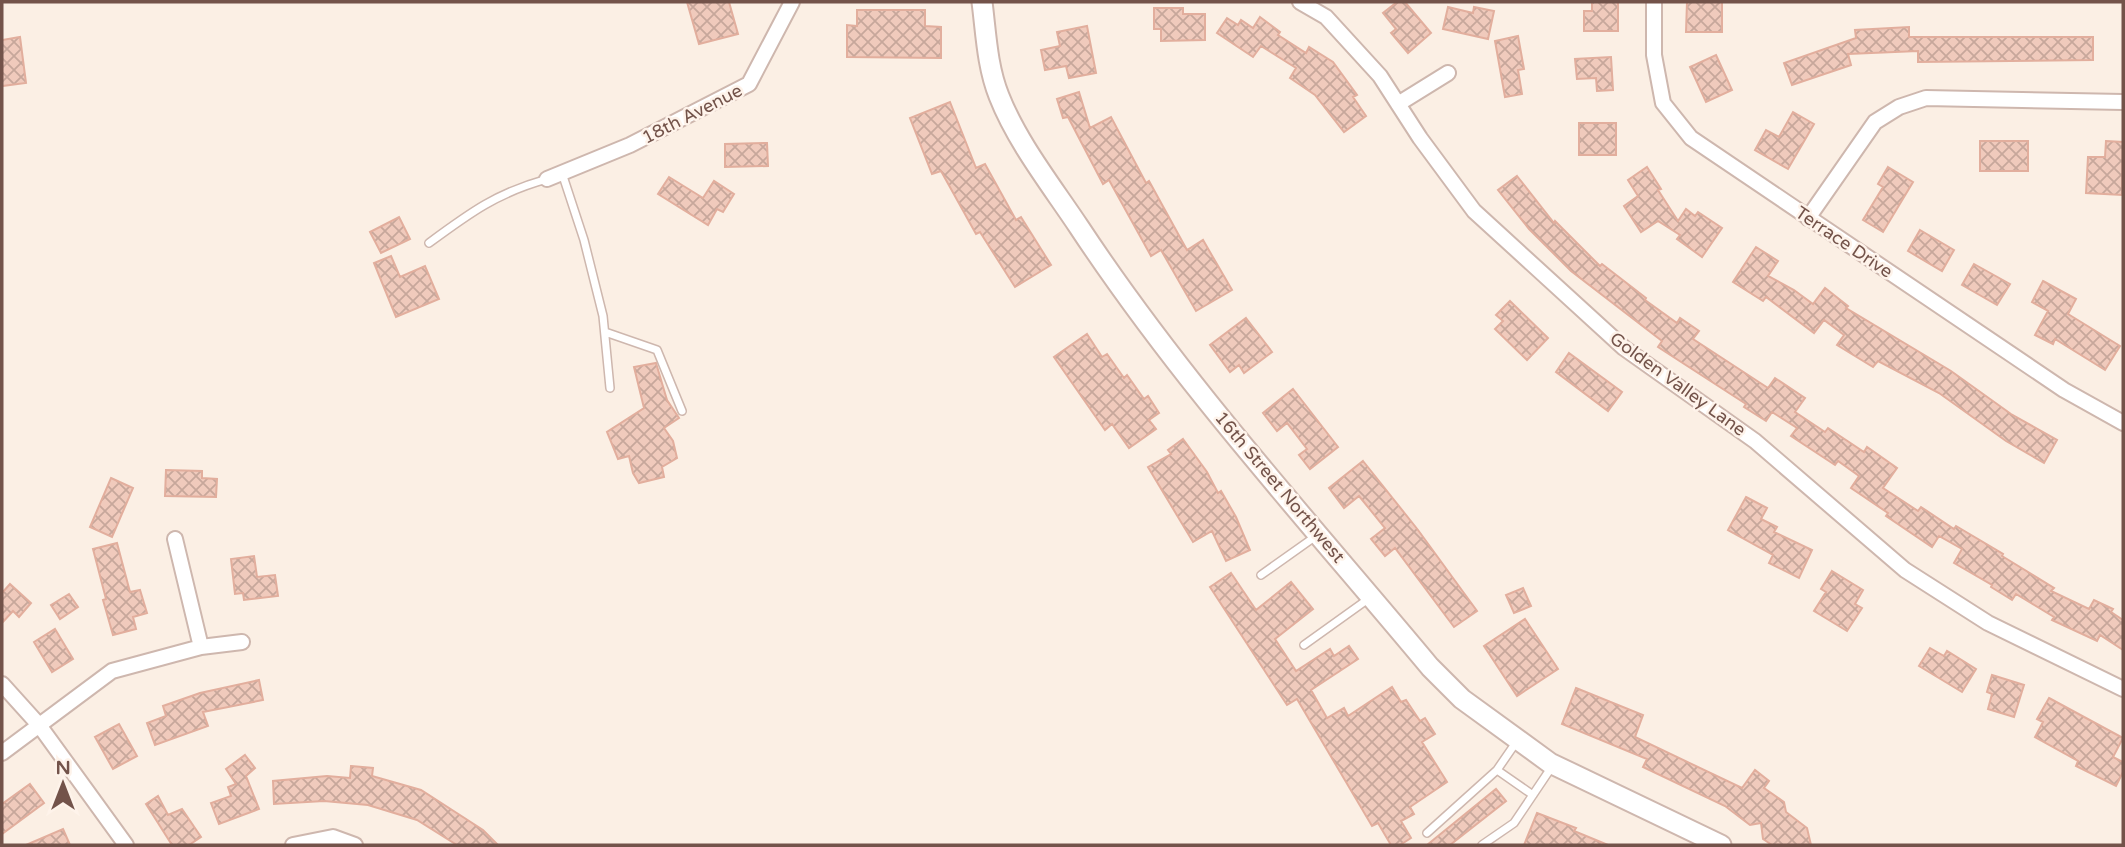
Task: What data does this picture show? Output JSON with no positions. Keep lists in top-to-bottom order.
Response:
{
  "streets": {
    "street": [
      "18th Avenue",
      "Terrace Drive",
      "Golden Valley Lane",
      "16th Street Northwest"
    ]
  },
  "north": "top"
}
